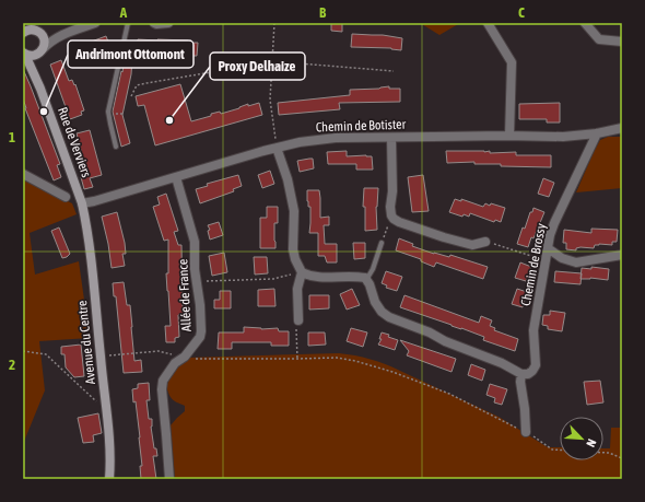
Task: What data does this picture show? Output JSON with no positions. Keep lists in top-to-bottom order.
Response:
{
  "streets": {
    "street": [
      "Chemin de Botister",
      "Rue de Verviers",
      "Chemin de Brossy",
      "Allée de France",
      "Avenue du Centre"
    ]
  },
  "crossings": [
    ["Chemin de Botister", "Rue de Verviers"],
    ["Chemin de Botister", "Chemin de Brossy"],
    ["Chemin de Botister", "Allée de France"],
    ["Chemin de Botister", "Avenue du Centre"],
    ["Rue de Verviers", "Avenue du Centre"]
  ],
  "places": ["Andrimont Ottomont", "Proxy Delhaize"],
  "north": "bottom right",
  "grid": {
    "columns": ["A", "B", "C"],
    "rows": ["1", "2"]
  }
}
